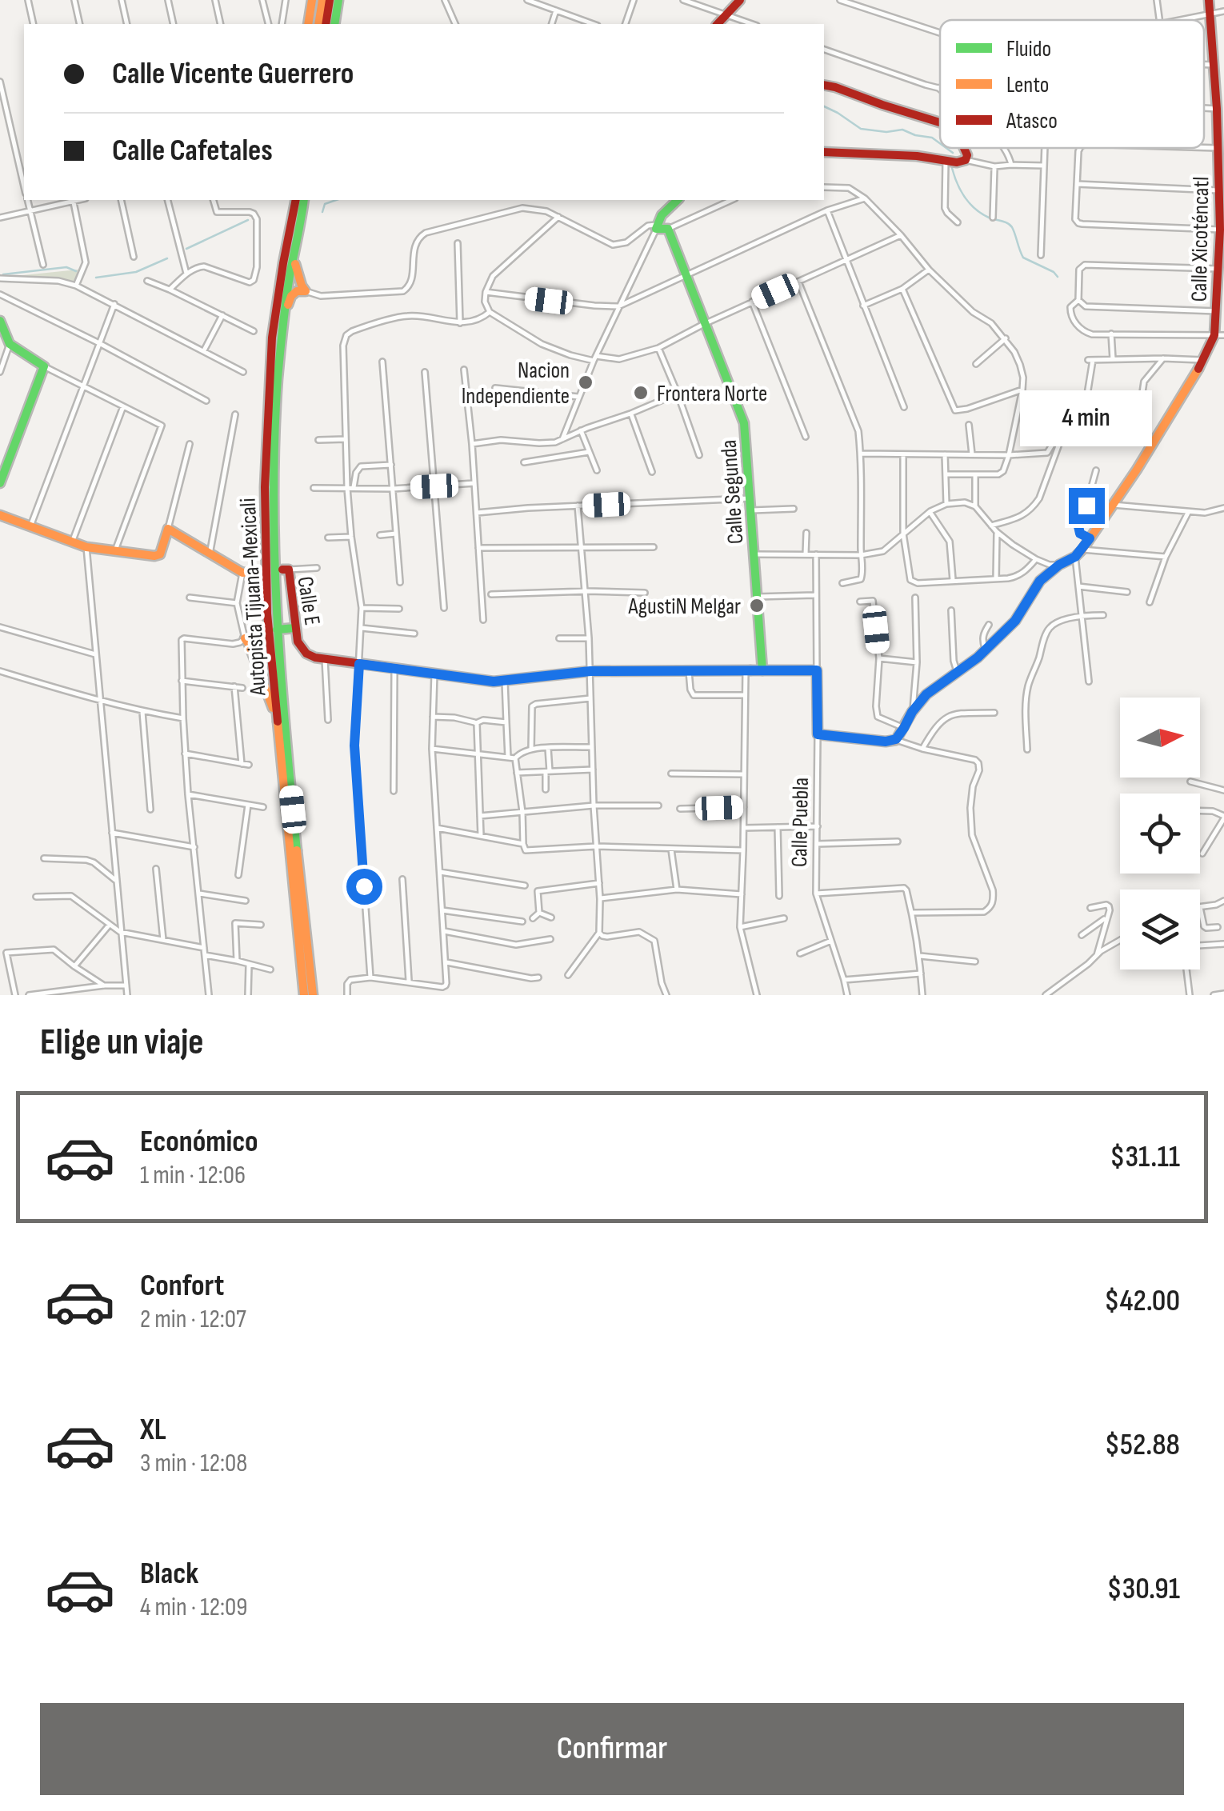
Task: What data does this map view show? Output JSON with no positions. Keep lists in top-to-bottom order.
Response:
{
  "streets": {
    "main road": [
      "Calle Xicoténcatl",
      "Calle Segunda",
      "Autopista Tijuana-Mexicali",
      "Calle E",
      "Calle Puebla"
    ]
  },
  "places": ["Nacion Independiente", "Frontera Norte", "AgustiN Melgar"],
  "legend": ["Fluido", "Lento", "Atasco"],
  "north": "right",
  "page": {
    "banner": ["Calle Vicente Guerrero", "Calle Cafetales"],
    "bubble": "4 min",
    "heading": "Elige un viaje",
    "list": [
      {
        "name": "Económico",
        "note": "1 min · 12:06",
        "value": "$31.11"
      },
      {
        "name": "Confort",
        "note": "2 min · 12:07",
        "value": "$42.00"
      },
      {
        "name": "XL",
        "note": "3 min · 12:08",
        "value": "$52.88"
      },
      {
        "name": "Black",
        "note": "4 min · 12:09",
        "value": "$30.91"
      }
    ],
    "buttons": "Confirmar"
  }
}
